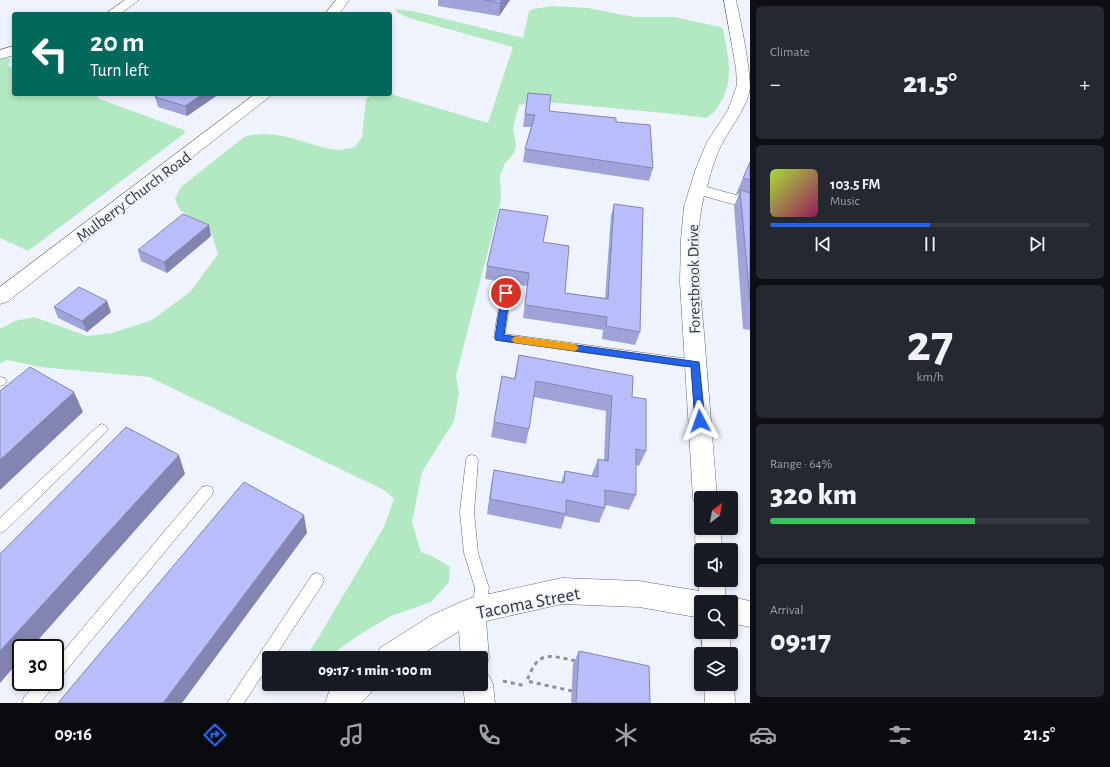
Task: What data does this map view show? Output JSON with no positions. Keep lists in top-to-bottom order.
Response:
{
  "streets": {
    "street": ["Mulberry Church Road", "Forestbrook Drive", "Tacoma Street"]
  },
  "north": "top right",
  "page": {
    "tile": [
      "Climate",
      ["27", "km/h"],
      ["Range · 64%", "320 km"],
      ["Arrival", "09:17"]
    ],
    "turn": ["20 m", "Turn left"],
    "heat": ["−", "21.5°", "+"],
    "song": ["103.5 FM", "Music"],
    "limit": "30",
    "trip": "09:17 · 1 min · 100 m",
    "tabs": ["09:16", "21.5°"]
  }
}
